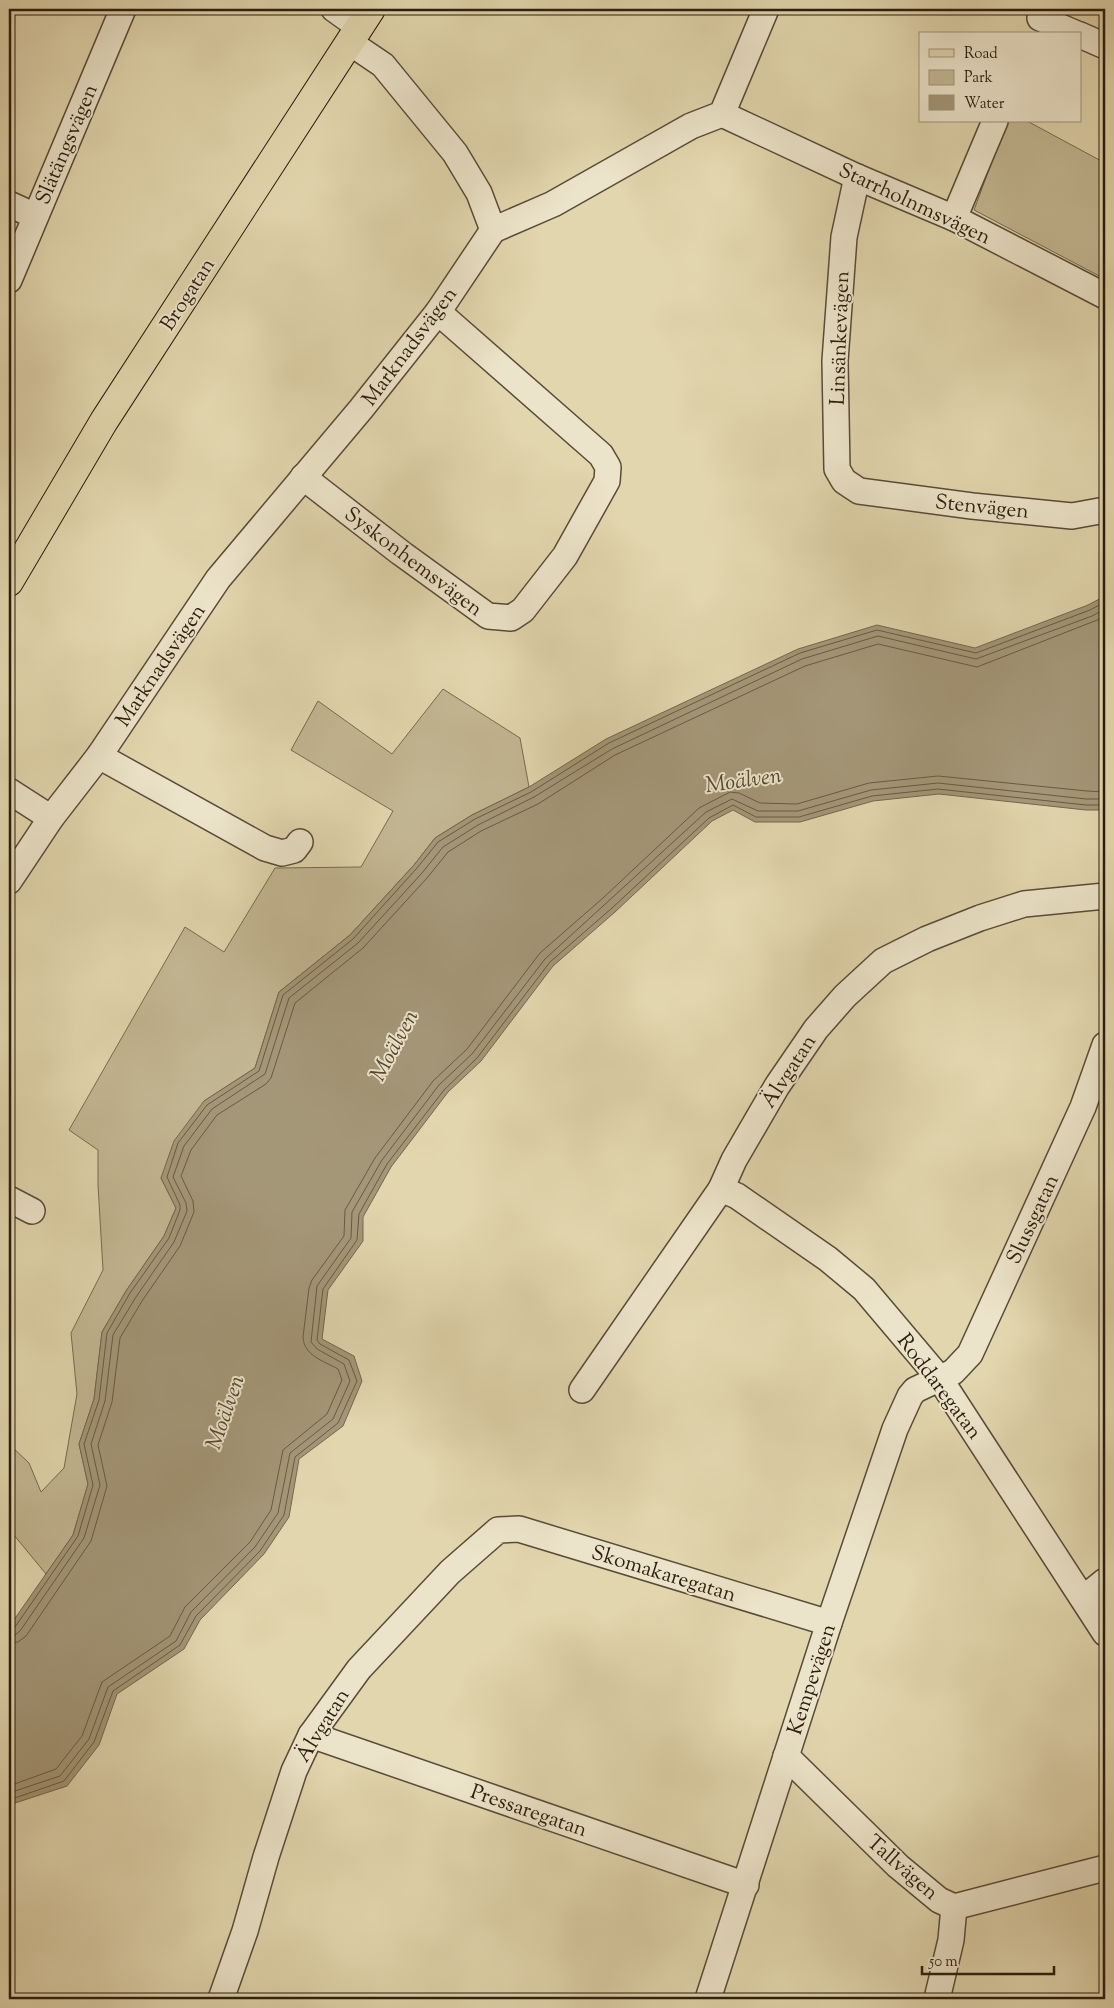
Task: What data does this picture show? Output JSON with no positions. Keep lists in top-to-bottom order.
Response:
{
  "streets": {
    "main road": ["Brogatan"],
    "street": [
      "Slätängsvägen",
      "Starrholnmsvägen",
      "Linsänkevägen",
      "Marknadsvägen",
      "Stenvägen",
      "Syskonhemsvägen",
      "Älvgatan",
      "Slussgatan",
      "Roddaregatan",
      "Skomakaregatan",
      "Kempevägen",
      "Pressaregatan",
      "Tallvägen"
    ]
  },
  "crossings": [
    ["Starrholnmsvägen", "Linsänkevägen"],
    ["Linsänkevägen", "Stenvägen"],
    ["Marknadsvägen", "Syskonhemsvägen"],
    ["Älvgatan", "Roddaregatan"],
    ["Älvgatan", "Skomakaregatan"],
    ["Älvgatan", "Pressaregatan"],
    ["Slussgatan", "Roddaregatan"],
    ["Slussgatan", "Kempevägen"],
    ["Roddaregatan", "Kempevägen"],
    ["Skomakaregatan", "Kempevägen"],
    ["Kempevägen", "Pressaregatan"],
    ["Kempevägen", "Tallvägen"]
  ],
  "water": ["Moälven"],
  "legend": ["Road", "Park", "Water"],
  "scale_bar": "50 m"
}
